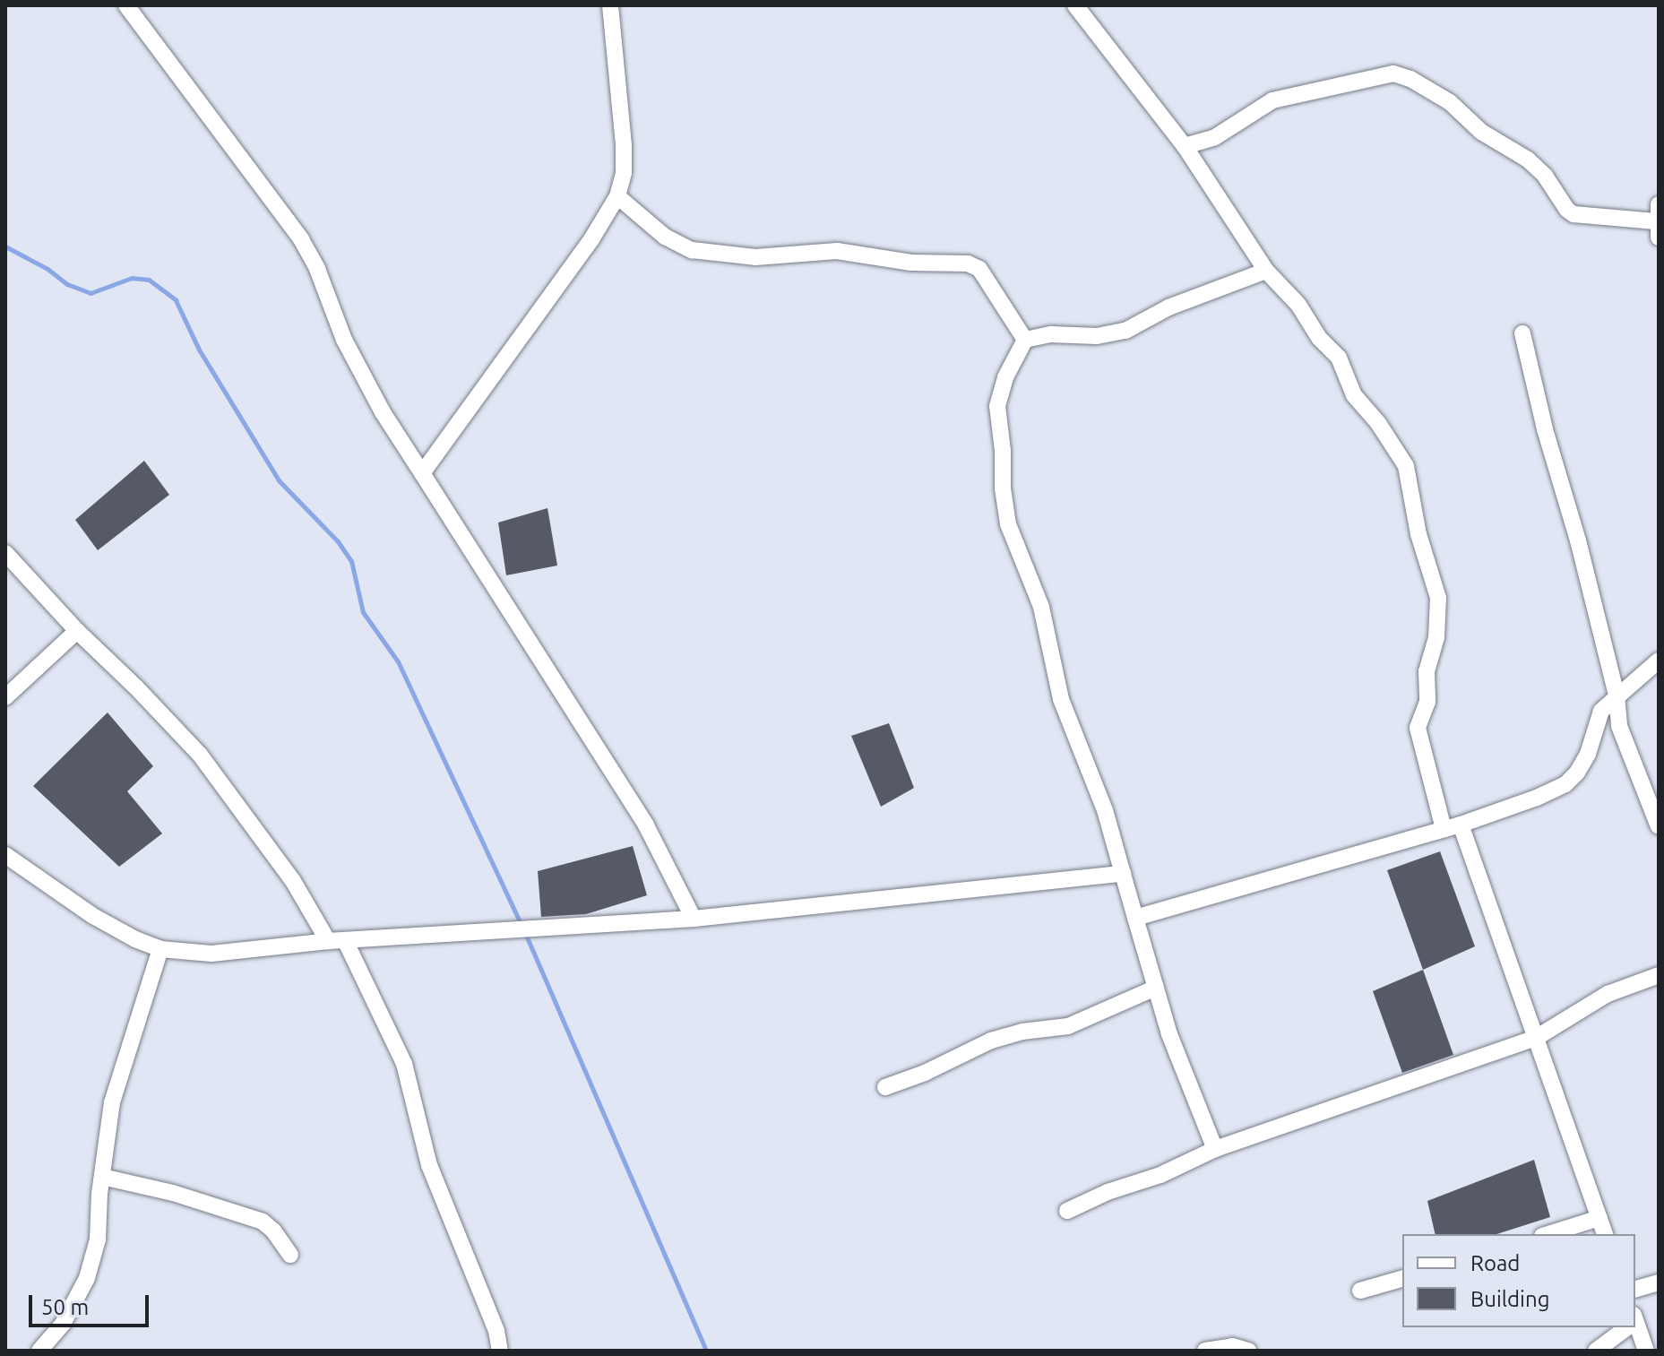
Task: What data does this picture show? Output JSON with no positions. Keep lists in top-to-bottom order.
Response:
{
  "legend": ["Road", "Building"],
  "scale_bar": "50 m"
}
